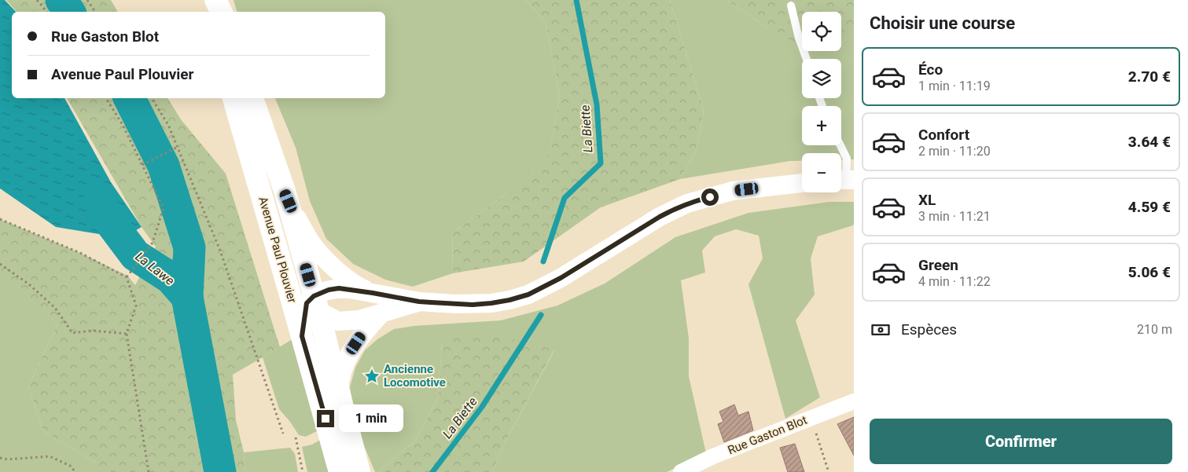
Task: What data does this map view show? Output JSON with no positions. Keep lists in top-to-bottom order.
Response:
{
  "streets": {
    "main road": ["Avenue Paul Plouvier"],
    "street": ["Rue Gaston Blot"]
  },
  "water": ["La Biette", "La Lawe"],
  "places": {
    "place": ["Ancienne Locomotive"]
  },
  "page": {
    "heading": "Choisir une course",
    "map_buttons": ["+", "−"],
    "banner": ["Rue Gaston Blot", "Avenue Paul Plouvier"],
    "list": [
      {
        "name": "Éco",
        "note": "1 min · 11:19",
        "value": "2.70 €"
      },
      {
        "name": "Confort",
        "note": "2 min · 11:20",
        "value": "3.64 €"
      },
      {
        "name": "XL",
        "note": "3 min · 11:21",
        "value": "4.59 €"
      },
      {
        "name": "Green",
        "note": "4 min · 11:22",
        "value": "5.06 €"
      }
    ],
    "pay": ["Espèces", "210 m"],
    "bubble": "1 min",
    "buttons": "Confirmer"
  }
}
